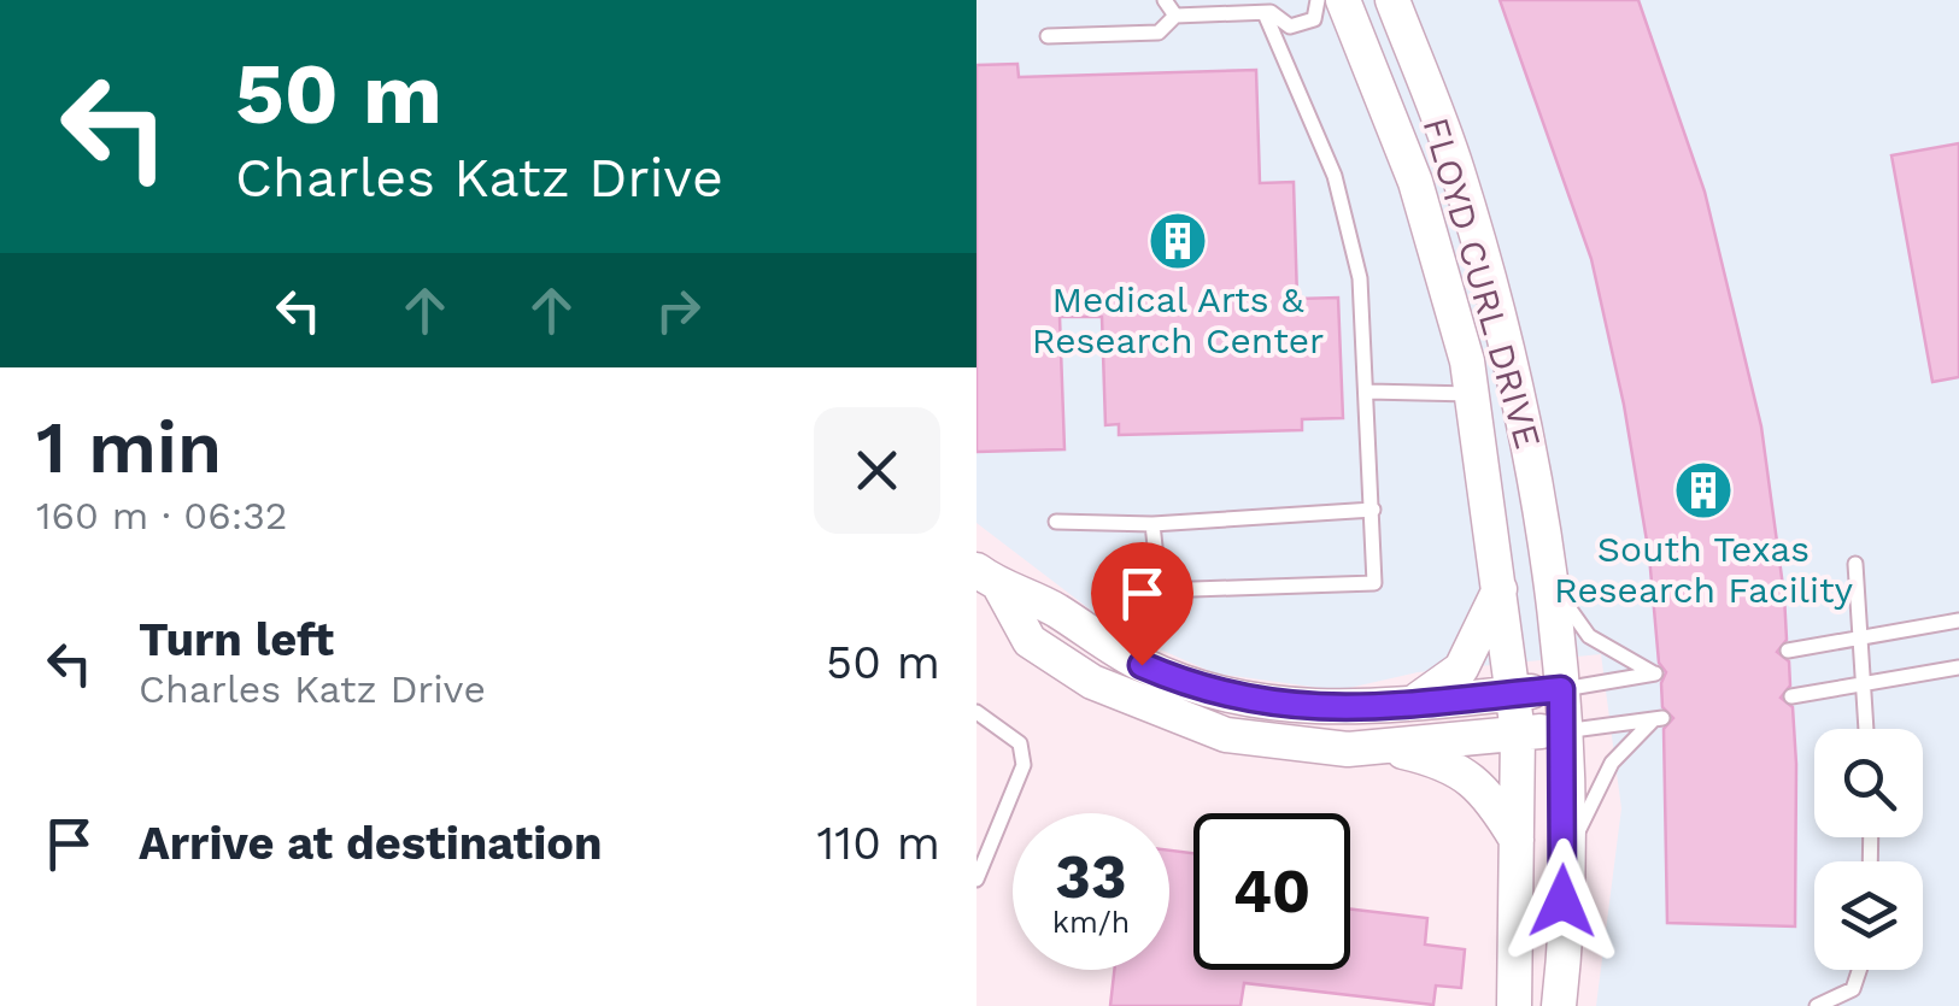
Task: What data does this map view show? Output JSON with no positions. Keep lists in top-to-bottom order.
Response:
{
  "streets": {
    "street": ["FLOYD CURL DRIVE"]
  },
  "places": {
    "building": ["Medical Arts & Research Center", "South Texas Research Facility"]
  },
  "page": {
    "turn": ["50 m", "Charles Katz Drive"],
    "heading": ["1 min", "160 m · 06:32"],
    "list": [
      {
        "name": "Turn left",
        "note": "Charles Katz Drive",
        "value": "50 m"
      },
      {
        "name": "Arrive at destination",
        "value": "110 m"
      }
    ],
    "speed": "33 km/h",
    "limit": "40"
  }
}
